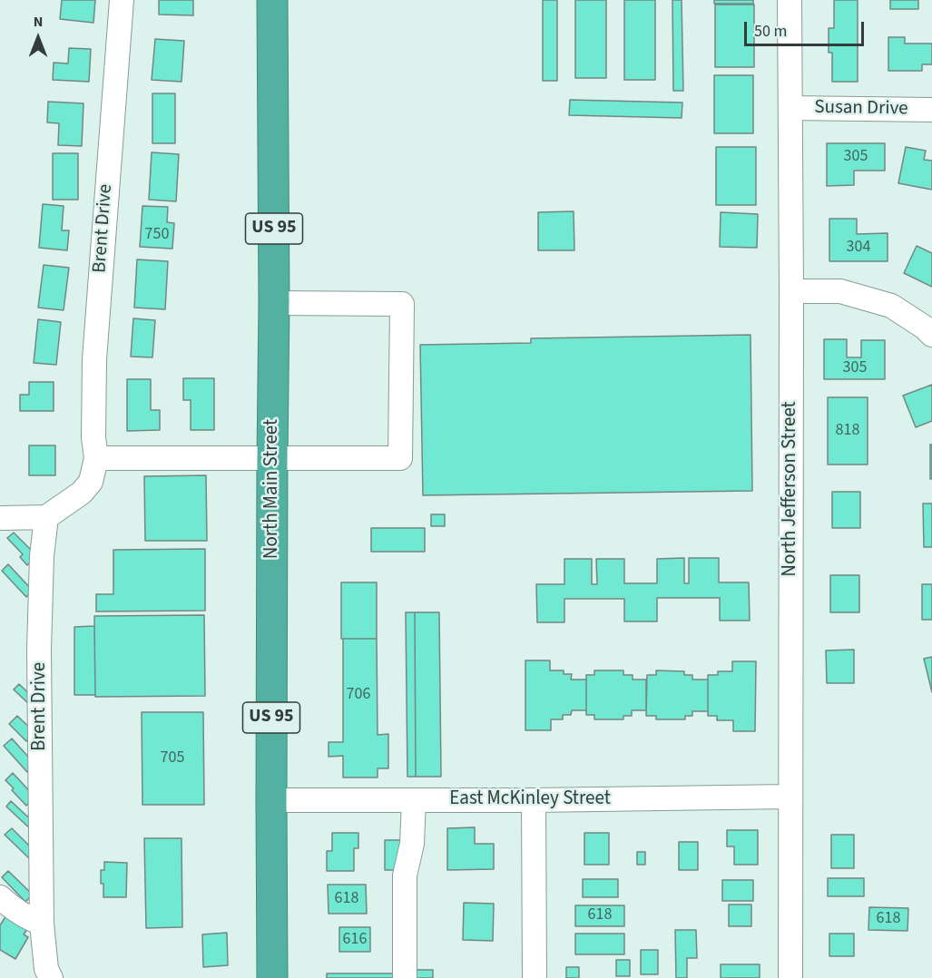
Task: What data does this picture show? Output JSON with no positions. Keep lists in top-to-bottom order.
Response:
{
  "streets": {
    "highway": ["US 95", "North Main Street"],
    "street": [
      "Susan Drive",
      "Brent Drive",
      "North Jefferson Street",
      "East McKinley Street"
    ]
  },
  "crossings": [
    ["Susan Drive", "North Jefferson Street"],
    ["North Main Street", "East McKinley Street"],
    ["North Jefferson Street", "East McKinley Street"]
  ],
  "house_numbers": [
    "305",
    "750",
    "304",
    "305",
    "818",
    "706",
    "705",
    "618",
    "618",
    "618",
    "616"
  ],
  "scale_bar": "50 m",
  "north": "top"
}
